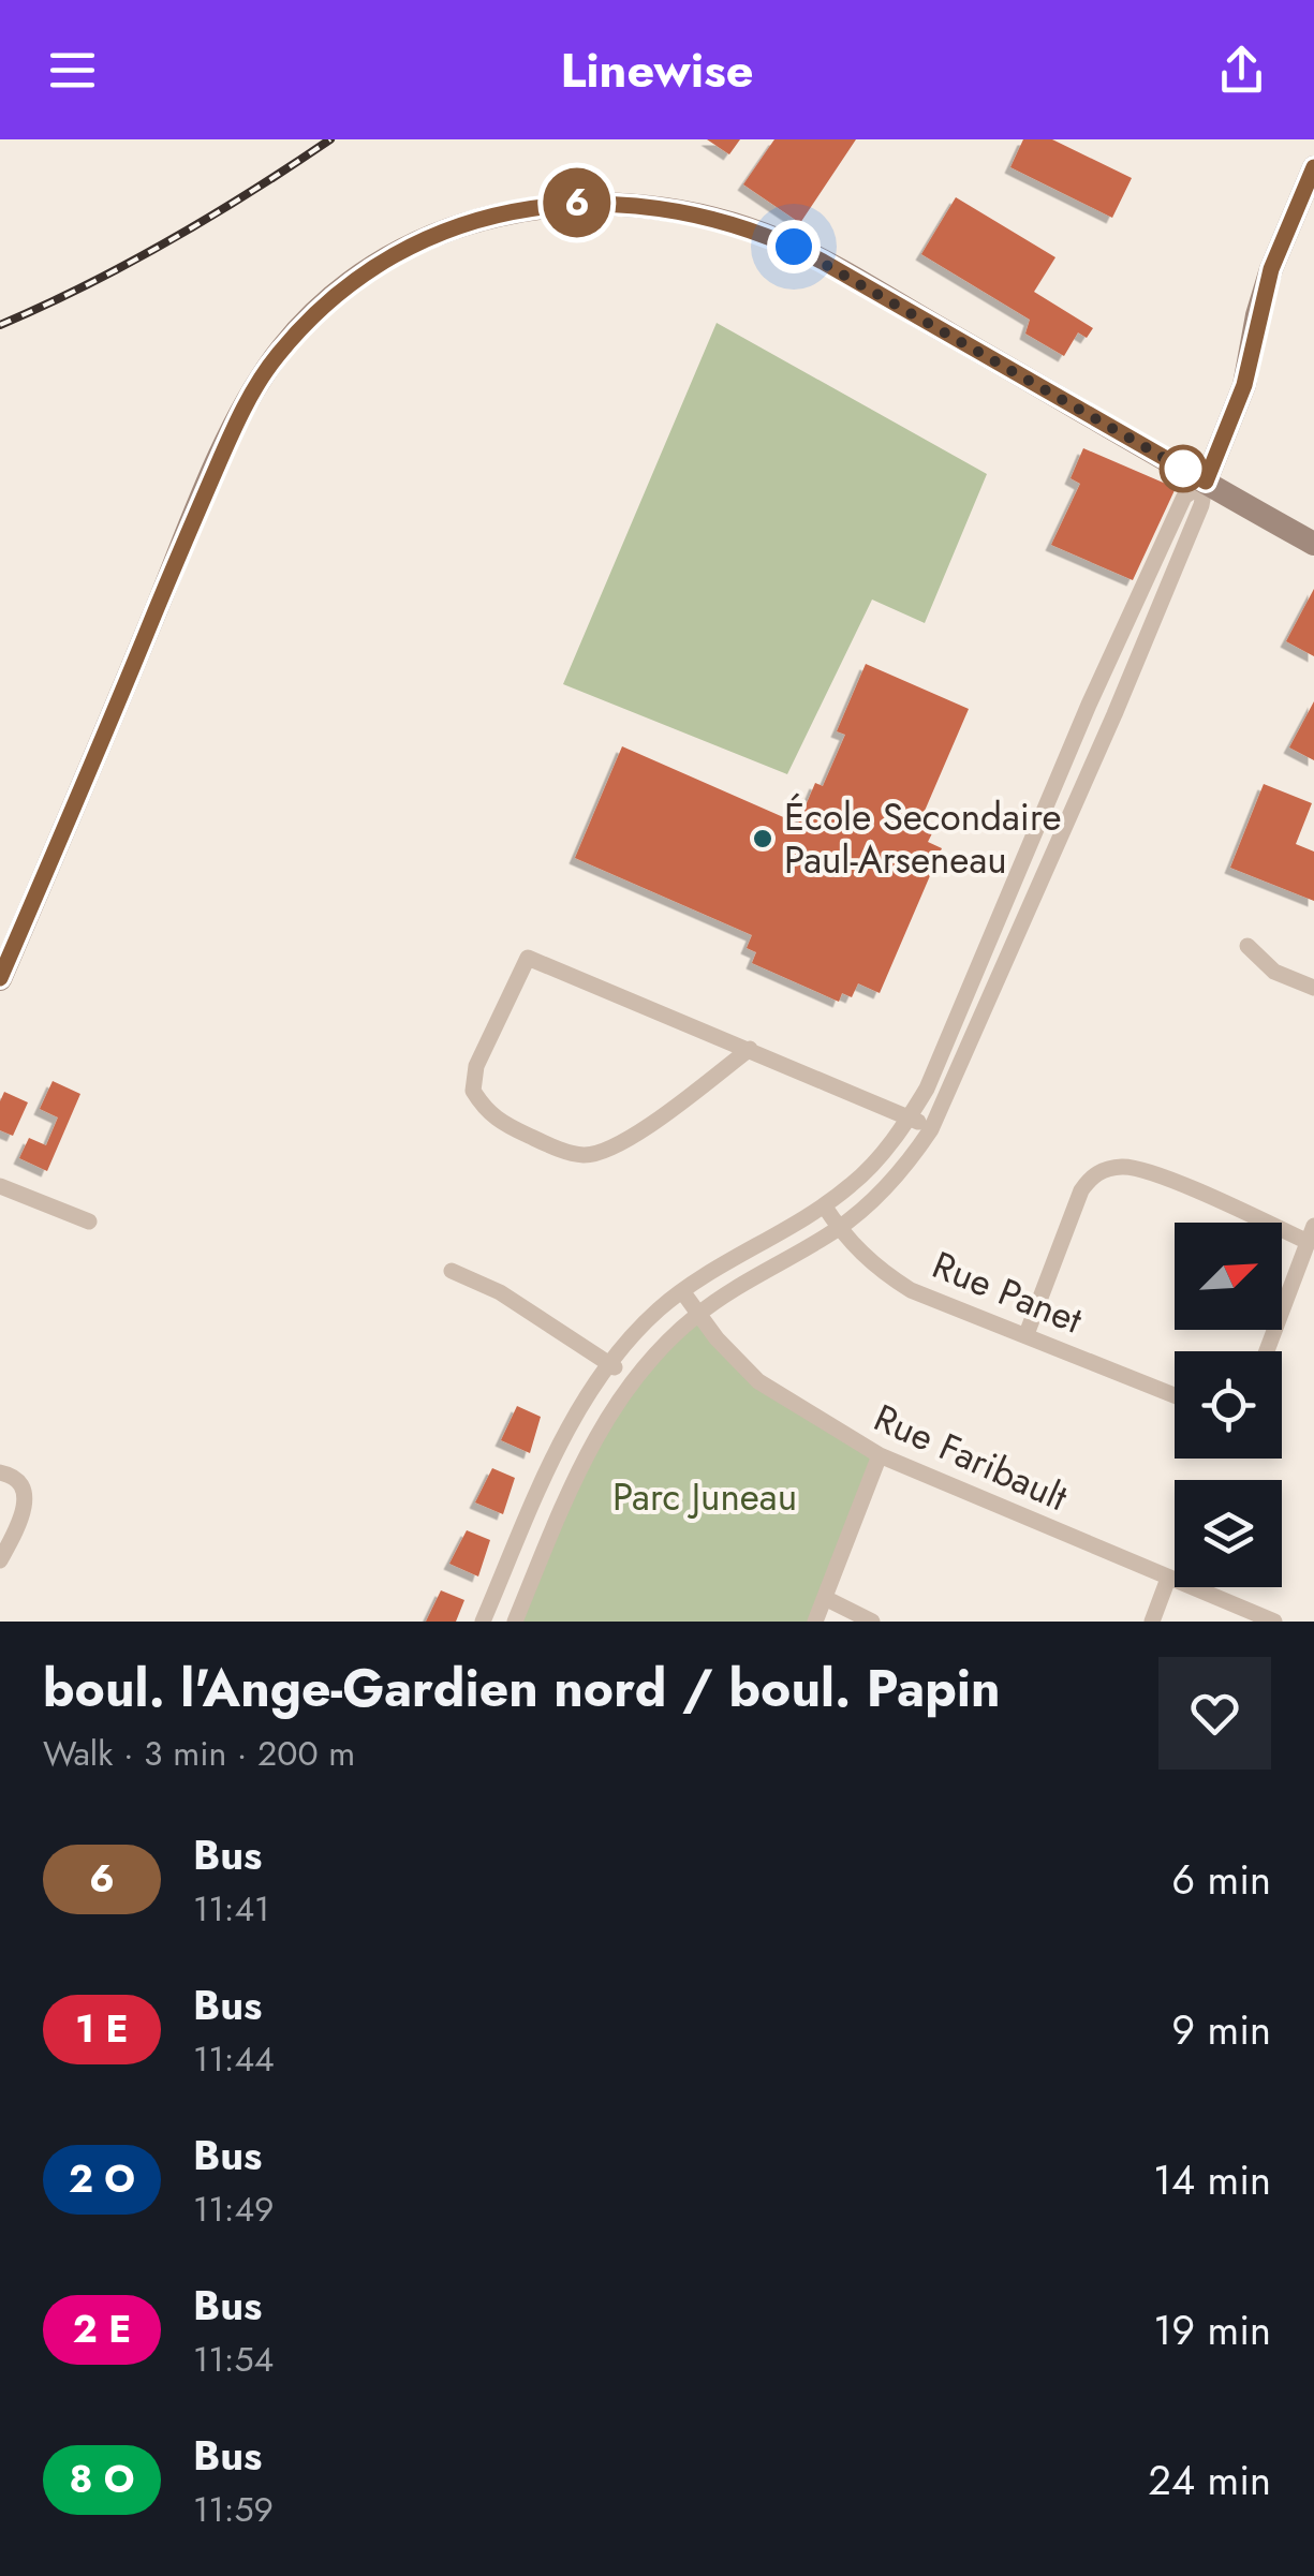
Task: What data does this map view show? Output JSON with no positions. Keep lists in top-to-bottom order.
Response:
{
  "streets": {
    "street": ["Rue Panet", "Rue Faribault"]
  },
  "parks": ["Parc Juneau"],
  "places": ["École Secondaire Paul-Arseneau"],
  "lines": ["bus line 6"],
  "north": "top right",
  "page": {
    "header": "Linewise",
    "on_map": "6",
    "heading": ["boul. l'Ange-Gardien nord / boul. Papin", "Walk · 3 min · 200 m"],
    "list": [
      {
        "mark": "6",
        "name": "Bus",
        "note": "11:41",
        "value": "6 min"
      },
      {
        "mark": "1 E",
        "name": "Bus",
        "note": "11:44",
        "value": "9 min"
      },
      {
        "mark": "2 O",
        "name": "Bus",
        "note": "11:49",
        "value": "14 min"
      },
      {
        "mark": "2 E",
        "name": "Bus",
        "note": "11:54",
        "value": "19 min"
      },
      {
        "mark": "8 O",
        "name": "Bus",
        "note": "11:59",
        "value": "24 min"
      }
    ]
  }
}
